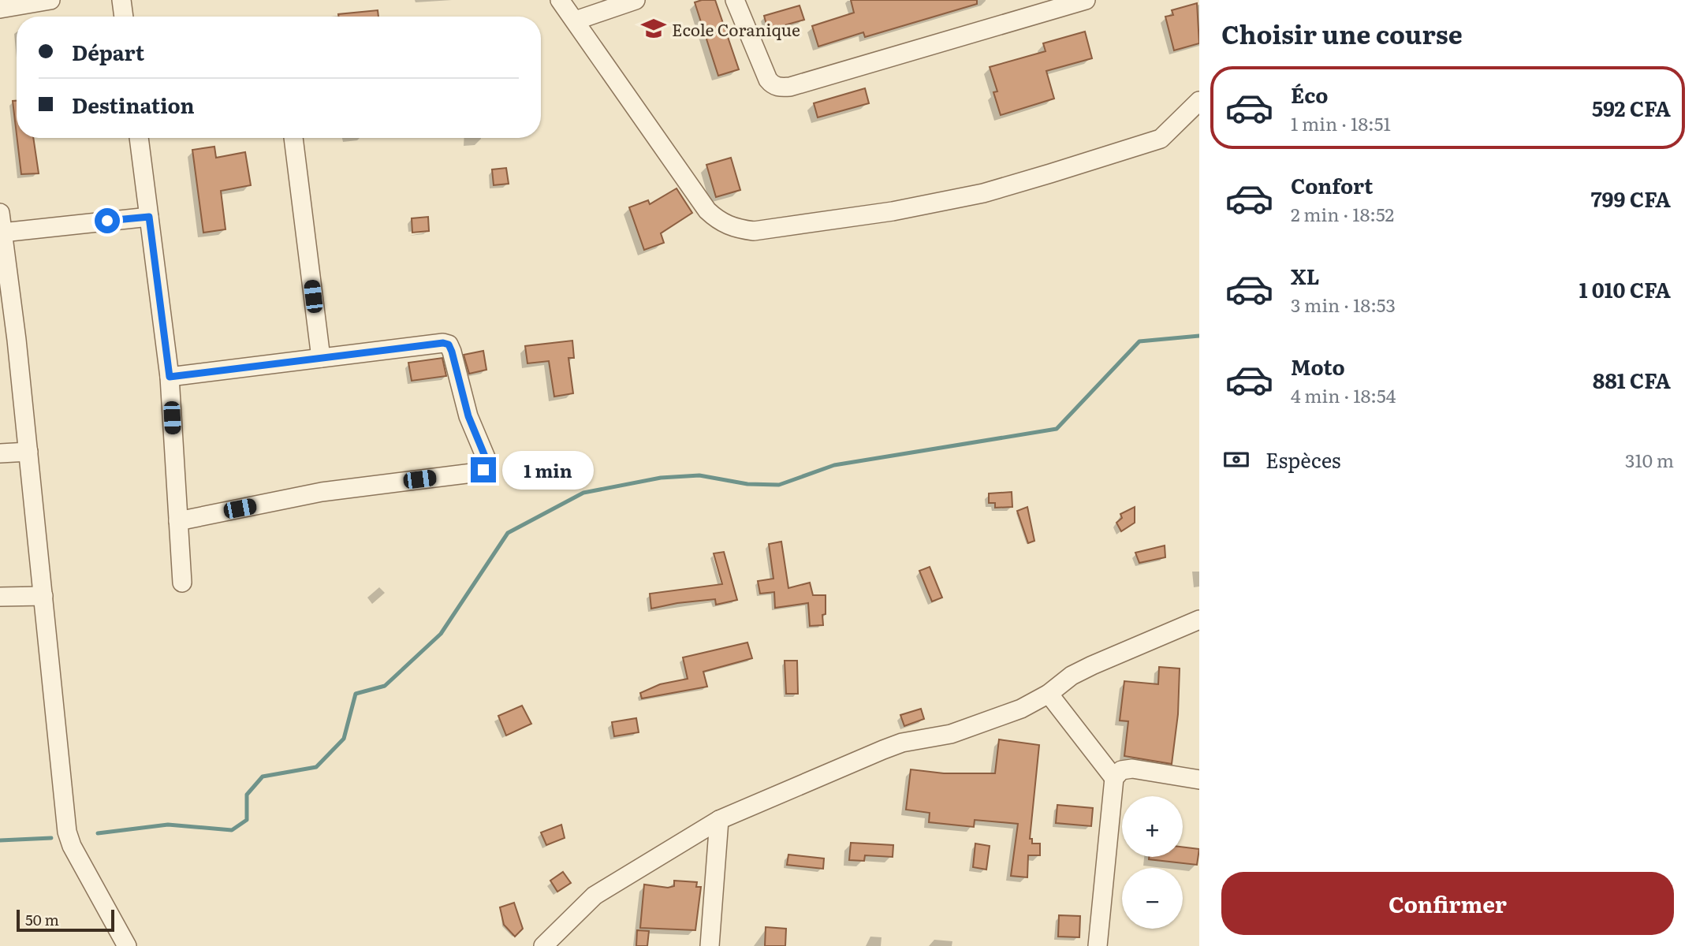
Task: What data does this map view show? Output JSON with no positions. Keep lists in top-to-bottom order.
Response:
{
  "places": {
    "school or university": ["Ecole Coranique"]
  },
  "scale_bar": "50 m",
  "page": {
    "heading": "Choisir une course",
    "banner": ["Départ", "Destination"],
    "list": [
      {
        "name": "Éco",
        "note": "1 min · 18:51",
        "value": "592 CFA"
      },
      {
        "name": "Confort",
        "note": "2 min · 18:52",
        "value": "799 CFA"
      },
      {
        "name": "XL",
        "note": "3 min · 18:53",
        "value": "1 010 CFA"
      },
      {
        "name": "Moto",
        "note": "4 min · 18:54",
        "value": "881 CFA"
      }
    ],
    "pay": ["Espèces", "310 m"],
    "bubble": "1 min",
    "map_buttons": ["+", "−"],
    "buttons": "Confirmer",
    "scale": "50 m"
  }
}
